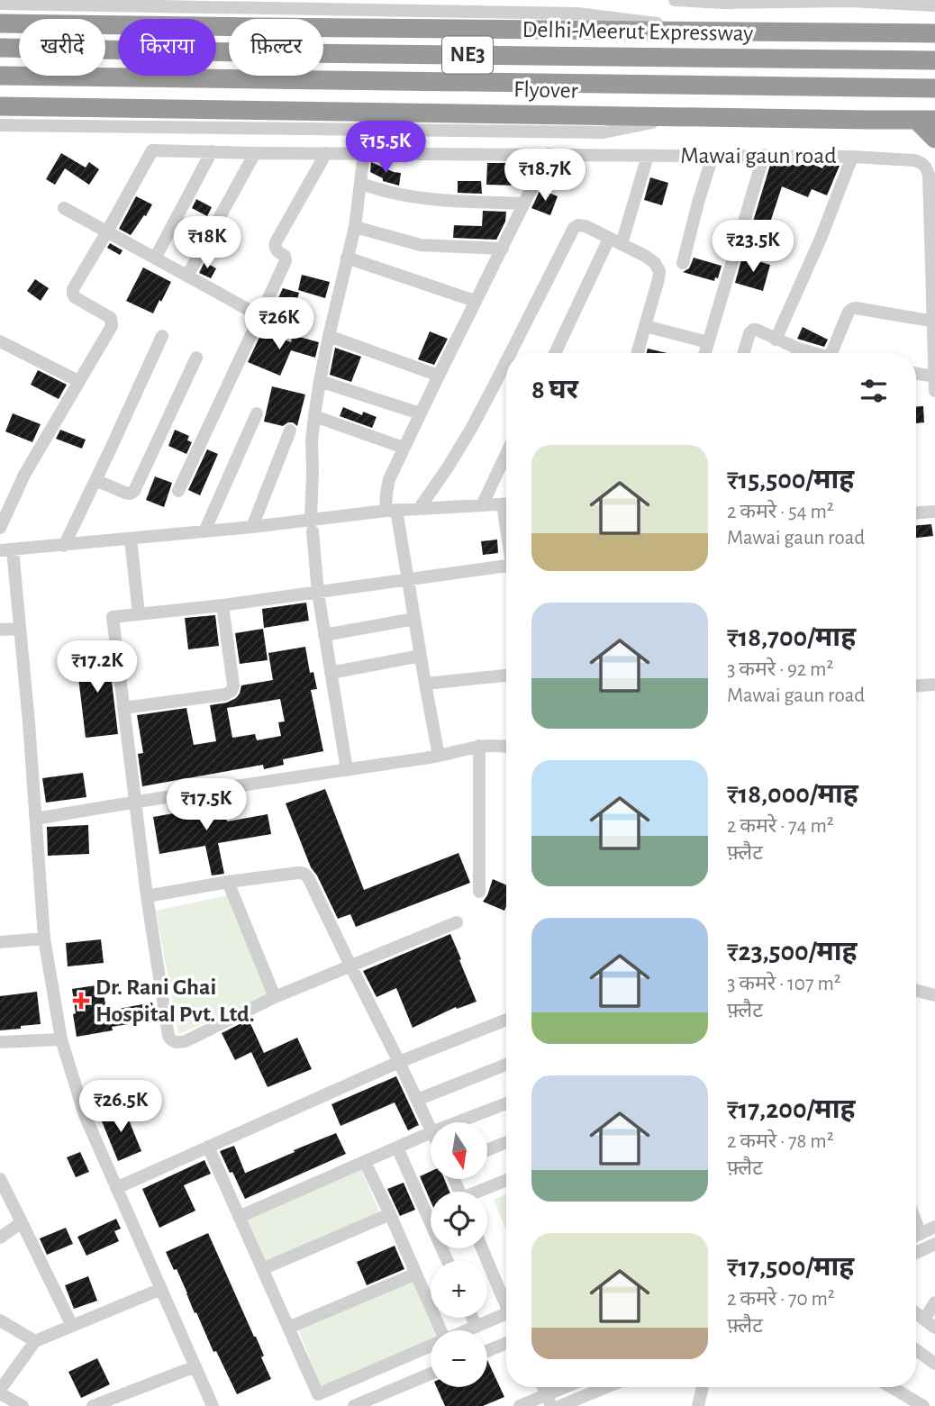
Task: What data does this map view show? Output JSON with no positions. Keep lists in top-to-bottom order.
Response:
{
  "streets": {
    "highway": ["Delhi-Meerut Expressway", "NE3", "Flyover"],
    "street": ["Mawai gaun road"]
  },
  "places": {
    "health": ["Dr. Rani Ghai Hospital Pvt. Ltd."]
  },
  "north": "bottom",
  "page": {
    "chip": ["खरीदें", "किराया", "फ़िल्टर"],
    "price": [
      "₹15.5K",
      "₹18.7K",
      "₹18K",
      "₹23.5K",
      "₹26K",
      "₹17.2K",
      "₹17.5K",
      "₹26.5K"
    ],
    "heading": "8 घर",
    "list": [
      {
        "name": "₹15,500/माह",
        "note": "2 कमरे · 54 m² · Mawai gaun road"
      },
      {
        "name": "₹18,700/माह",
        "note": "3 कमरे · 92 m² · Mawai gaun road"
      },
      {
        "name": "₹18,000/माह",
        "note": "2 कमरे · 74 m² · फ़्लैट"
      },
      {
        "name": "₹23,500/माह",
        "note": "3 कमरे · 107 m² · फ़्लैट"
      },
      {
        "name": "₹17,200/माह",
        "note": "2 कमरे · 78 m² · फ़्लैट"
      },
      {
        "name": "₹17,500/माह",
        "note": "2 कमरे · 70 m² · फ़्लैट"
      }
    ],
    "map_buttons": ["+", "−"]
  }
}
